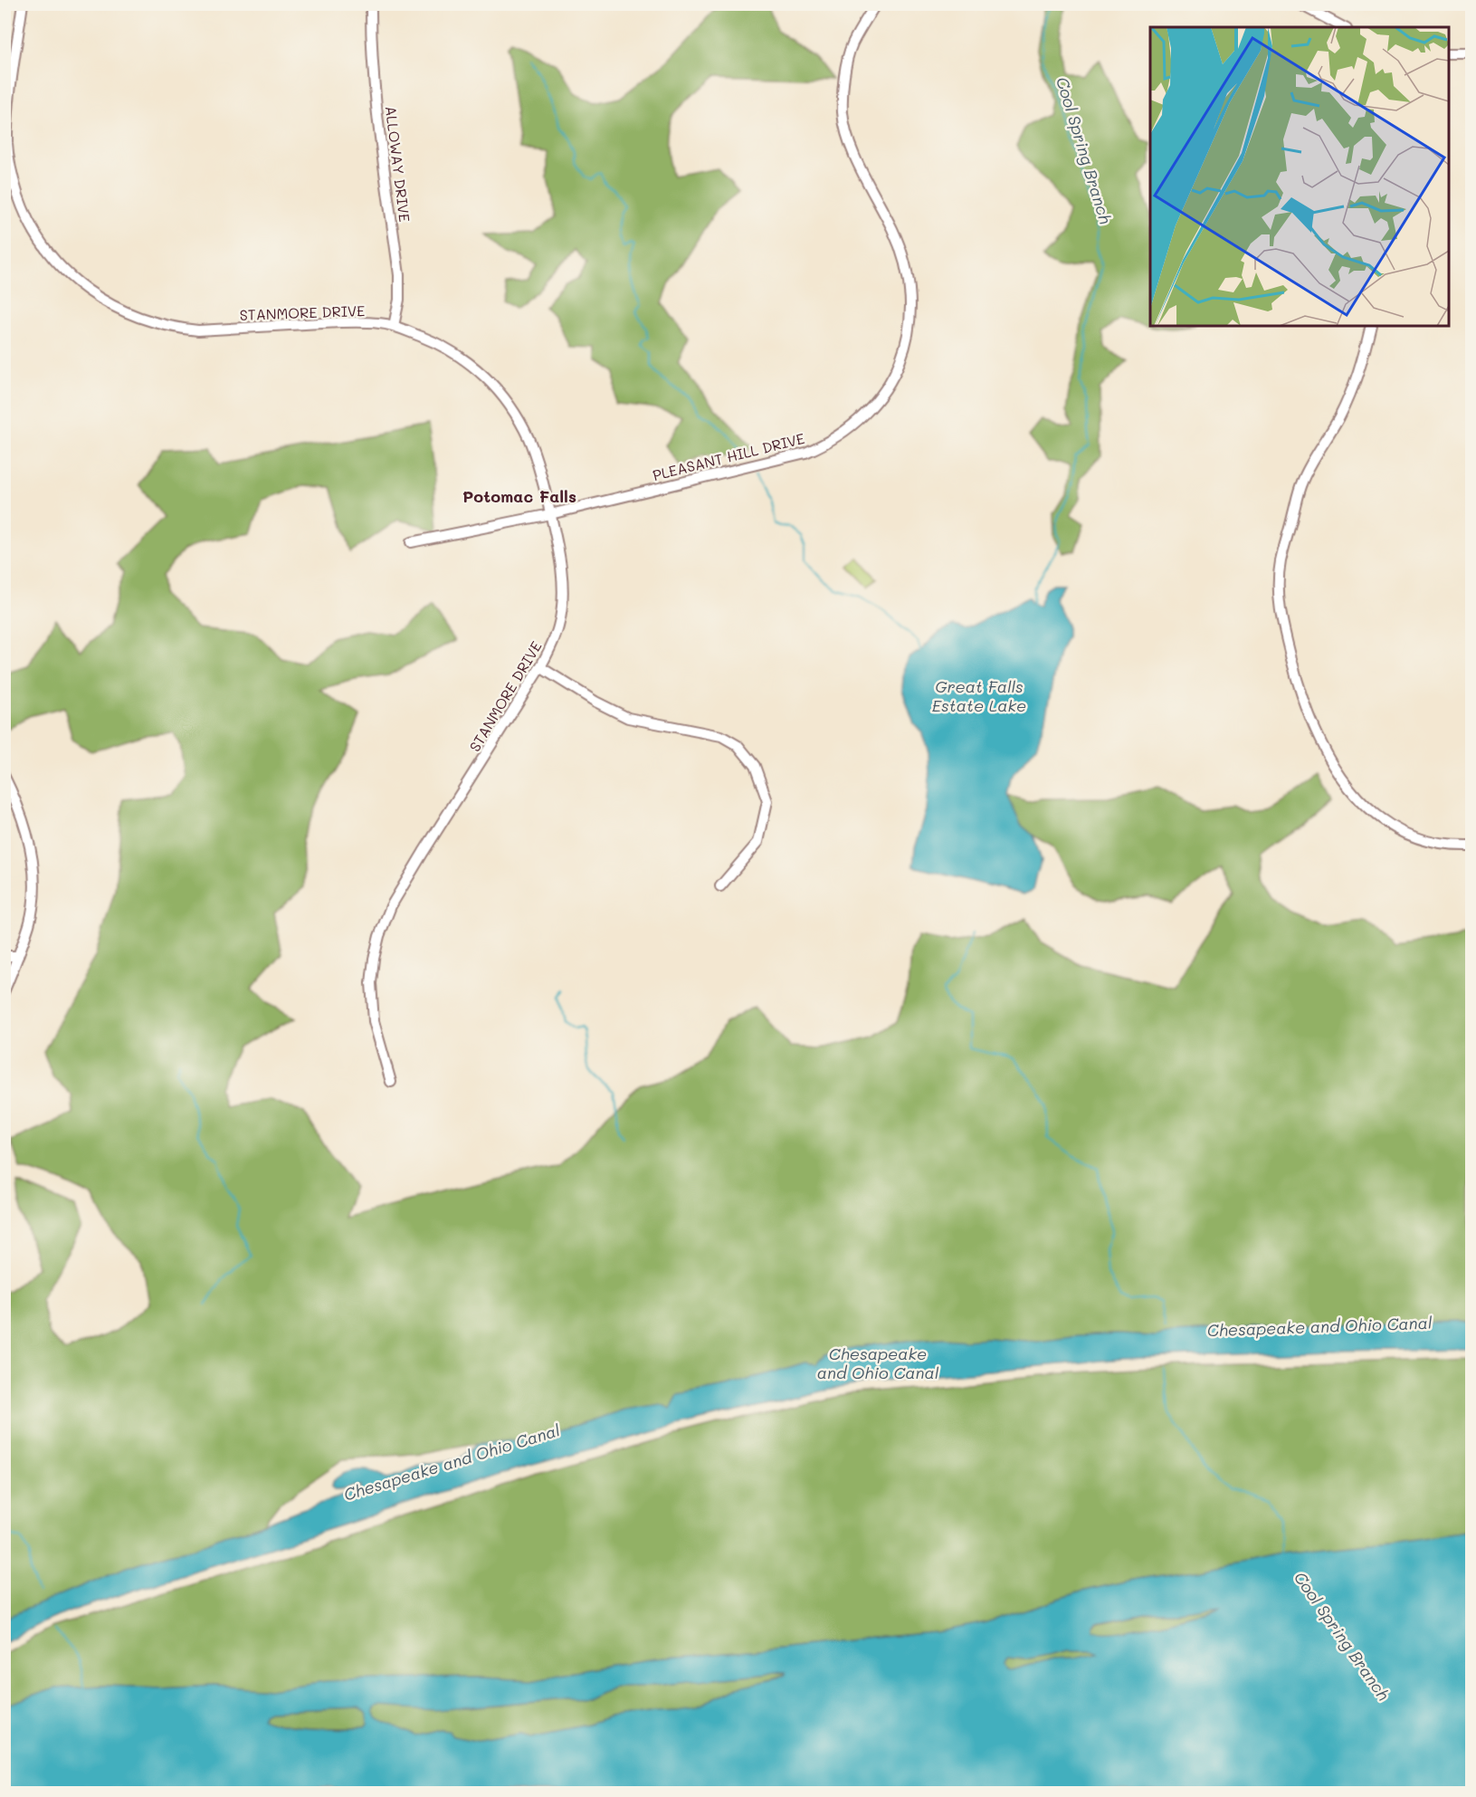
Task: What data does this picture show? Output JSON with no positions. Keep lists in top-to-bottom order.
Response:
{
  "streets": {
    "street": ["ALLOWAY DRIVE", "STANMORE DRIVE", "PLEASANT HILL DRIVE"]
  },
  "crossings": [
    ["ALLOWAY DRIVE", "STANMORE DRIVE"],
    ["STANMORE DRIVE", "PLEASANT HILL DRIVE"]
  ],
  "districts": ["Potomac Falls"],
  "water": ["Cool Spring Branch", "Great Falls Estate Lake", "Chesapeake and Ohio Canal"]
}
